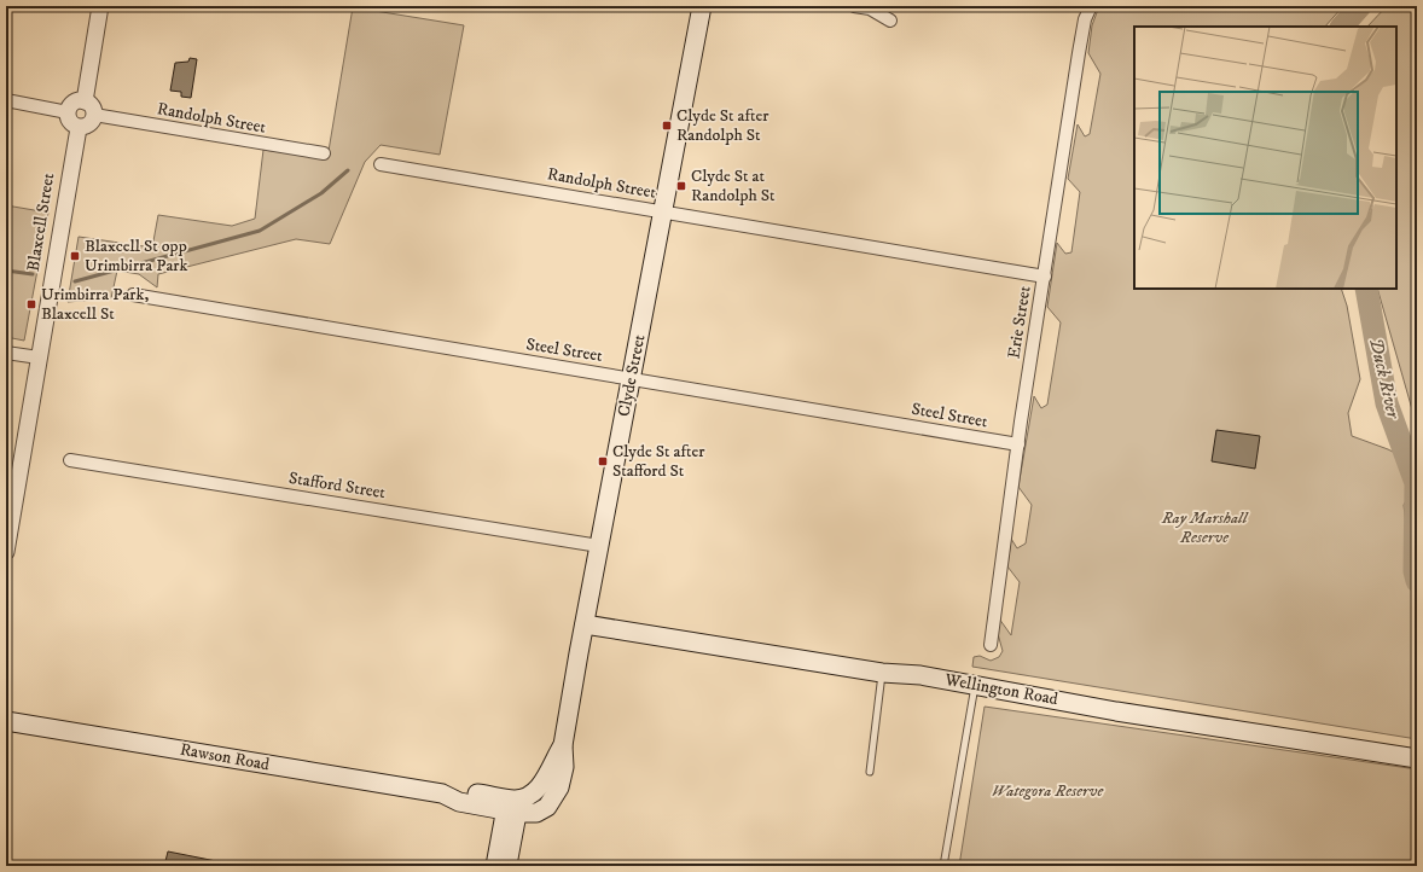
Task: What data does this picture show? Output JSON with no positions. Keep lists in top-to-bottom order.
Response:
{
  "streets": {
    "main road": ["Clyde Street", "Wellington Road", "Rawson Road"],
    "street": [
      "Randolph Street",
      "Blaxcell Street",
      "Erie Street",
      "Steel Street",
      "Stafford Street"
    ]
  },
  "crossings": [
    ["Randolph Street", "Blaxcell Street"],
    ["Randolph Street", "Erie Street"],
    ["Randolph Street", "Clyde Street"],
    ["Erie Street", "Steel Street"],
    ["Steel Street", "Clyde Street"],
    ["Clyde Street", "Stafford Street"],
    ["Clyde Street", "Wellington Road"],
    ["Clyde Street", "Rawson Road"]
  ],
  "water": ["Duck River"],
  "parks": ["Ray Marshall Reserve", "Wategora Reserve"],
  "places": {
    "transit": [
      "Clyde St after Randolph St",
      "Clyde St at Randolph St",
      "Blaxcell St opp Urimbirra Park",
      "Urimbirra Park, Blaxcell St",
      "Clyde St after Stafford St"
    ]
  }
}
